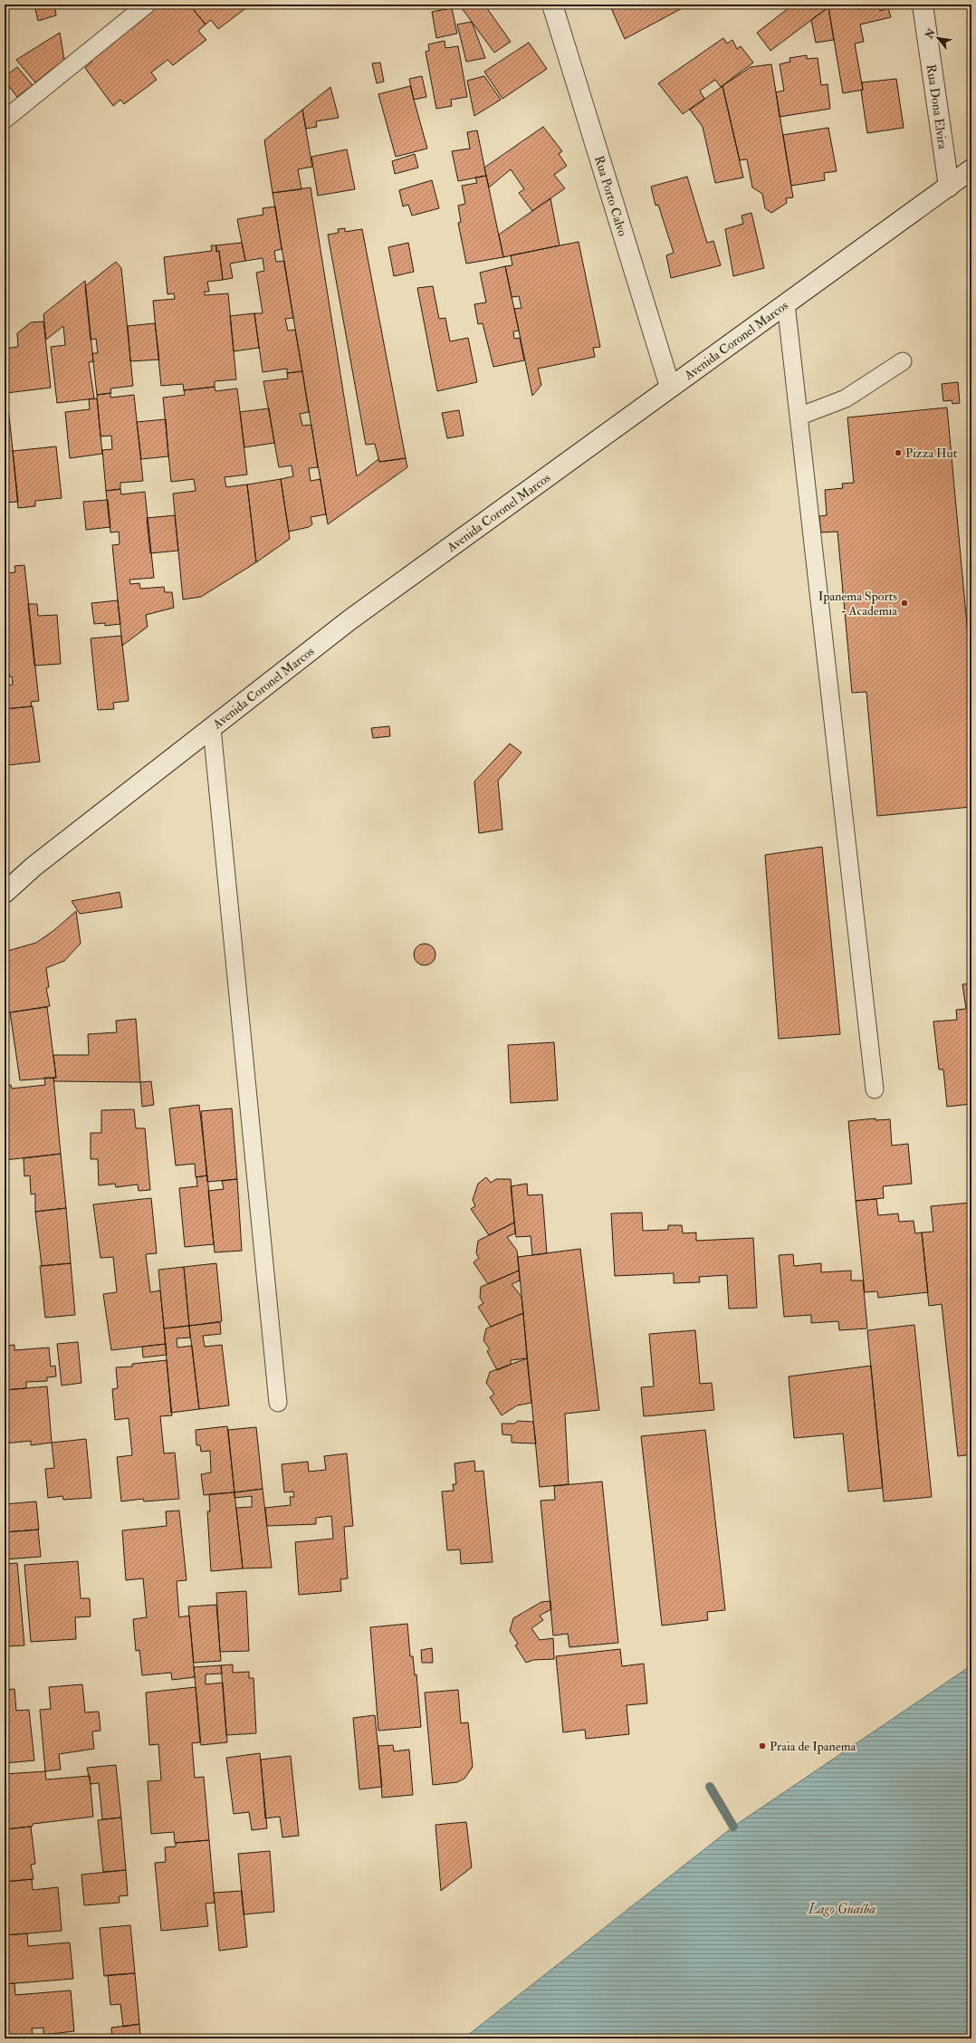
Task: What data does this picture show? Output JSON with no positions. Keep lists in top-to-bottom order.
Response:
{
  "streets": {
    "main road": ["Rua Dona Elvira", "Rua Porto Calvo", "Avenida Coronel Marcos"]
  },
  "crossings": [
    ["Rua Dona Elvira", "Avenida Coronel Marcos"],
    ["Rua Porto Calvo", "Avenida Coronel Marcos"]
  ],
  "water": ["Lago Guaíba"],
  "places": ["Pizza Hut", "Ipanema Sports - Academia", "Praia de Ipanema"],
  "north": "top left"
}
